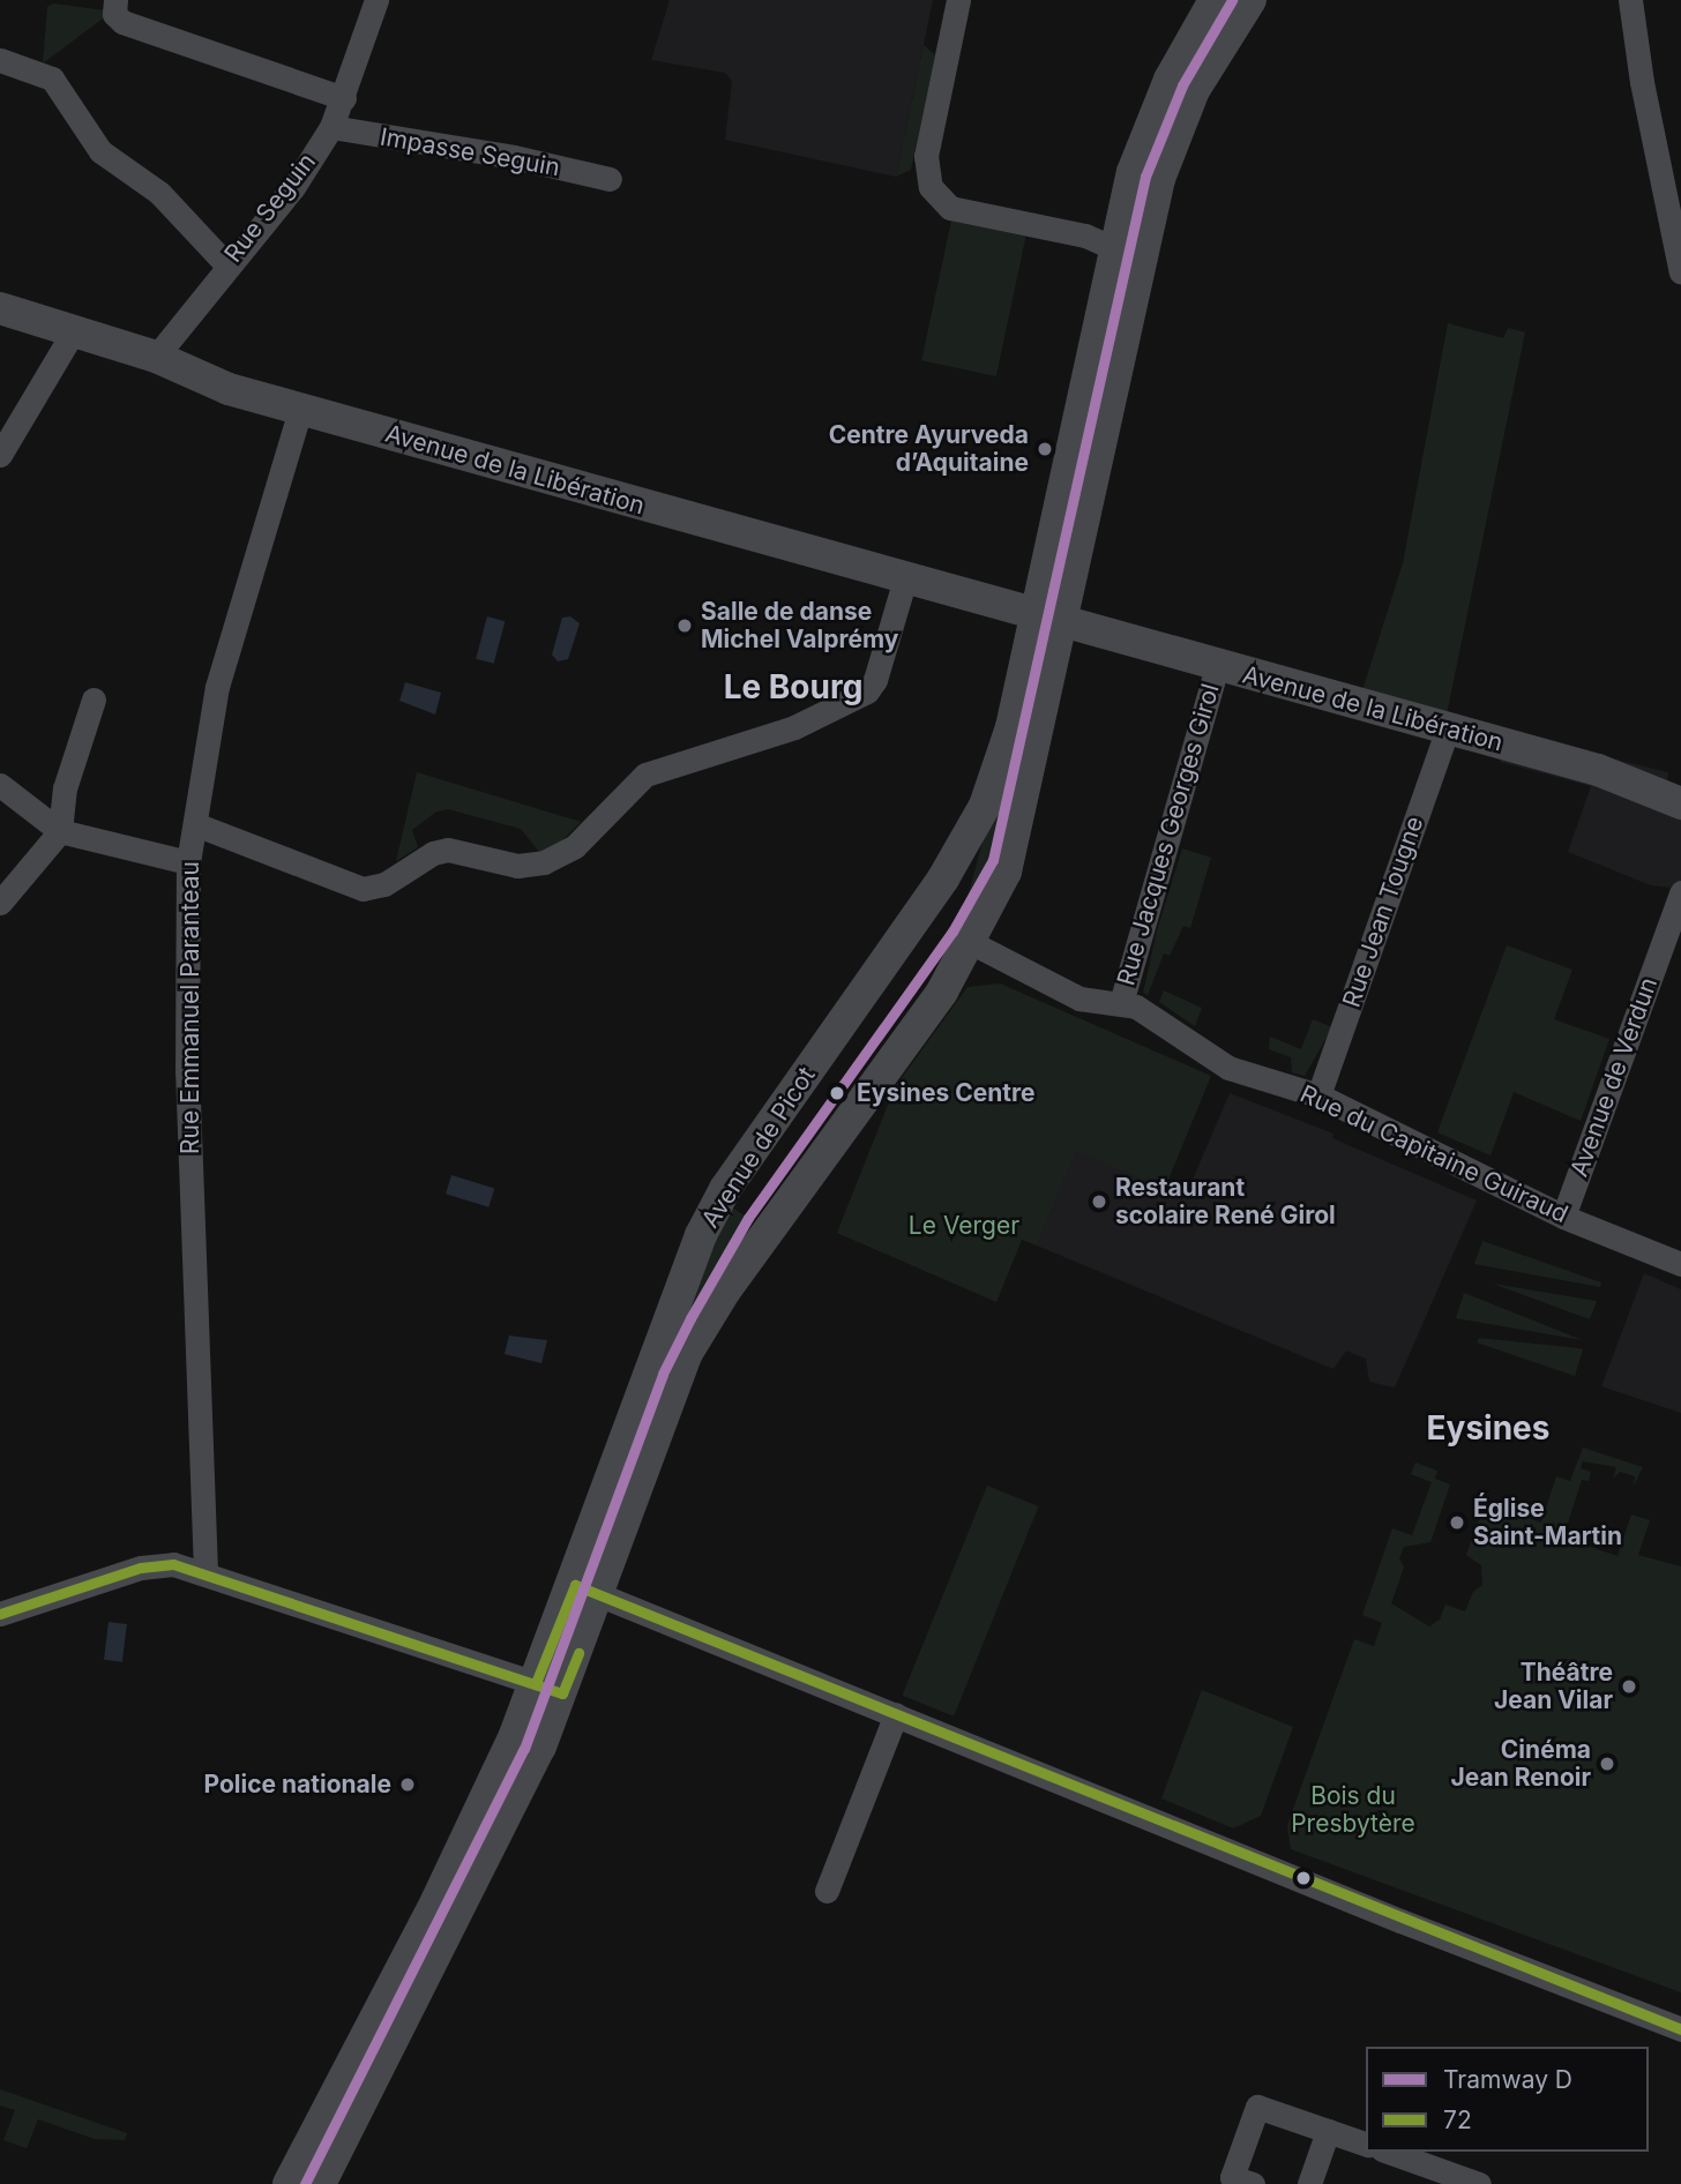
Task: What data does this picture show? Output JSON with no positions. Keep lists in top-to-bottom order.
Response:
{
  "streets": {
    "street": [
      "Impasse Seguin",
      "Rue Seguin",
      "Avenue de la Libération",
      "Rue Jacques Georges Girol",
      "Rue Jean Tougne",
      "Rue Emmanuel Paranteau",
      "Avenue de Verdun",
      "Avenue de Picot",
      "Rue du Capitaine Guiraud"
    ]
  },
  "crossings": [
    ["Impasse Seguin", "Rue Seguin"],
    ["Rue Seguin", "Avenue de la Libération"],
    ["Avenue de la Libération", "Rue Jacques Georges Girol"],
    ["Avenue de la Libération", "Rue Jean Tougne"],
    ["Avenue de la Libération", "Rue Emmanuel Paranteau"],
    ["Avenue de la Libération", "Avenue de Picot"],
    ["Rue Jacques Georges Girol", "Rue du Capitaine Guiraud"],
    ["Rue Jean Tougne", "Rue du Capitaine Guiraud"],
    ["Avenue de Verdun", "Rue du Capitaine Guiraud"],
    ["Avenue de Picot", "Rue du Capitaine Guiraud"]
  ],
  "districts": ["Le Bourg", "Eysines"],
  "parks": ["Le Verger", "Bois du Presbytère"],
  "places": [
    "Centre Ayurveda d’Aquitaine",
    "Salle de danse Michel Valprémy",
    "Eysines Centre",
    "Restaurant scolaire René Girol",
    "Église Saint-Martin",
    "Théâtre Jean Vilar",
    "Cinéma Jean Renoir",
    "Police nationale"
  ],
  "lines": ["tram line D", "transit line 72"],
  "legend": ["Tramway D", "72"]
}
